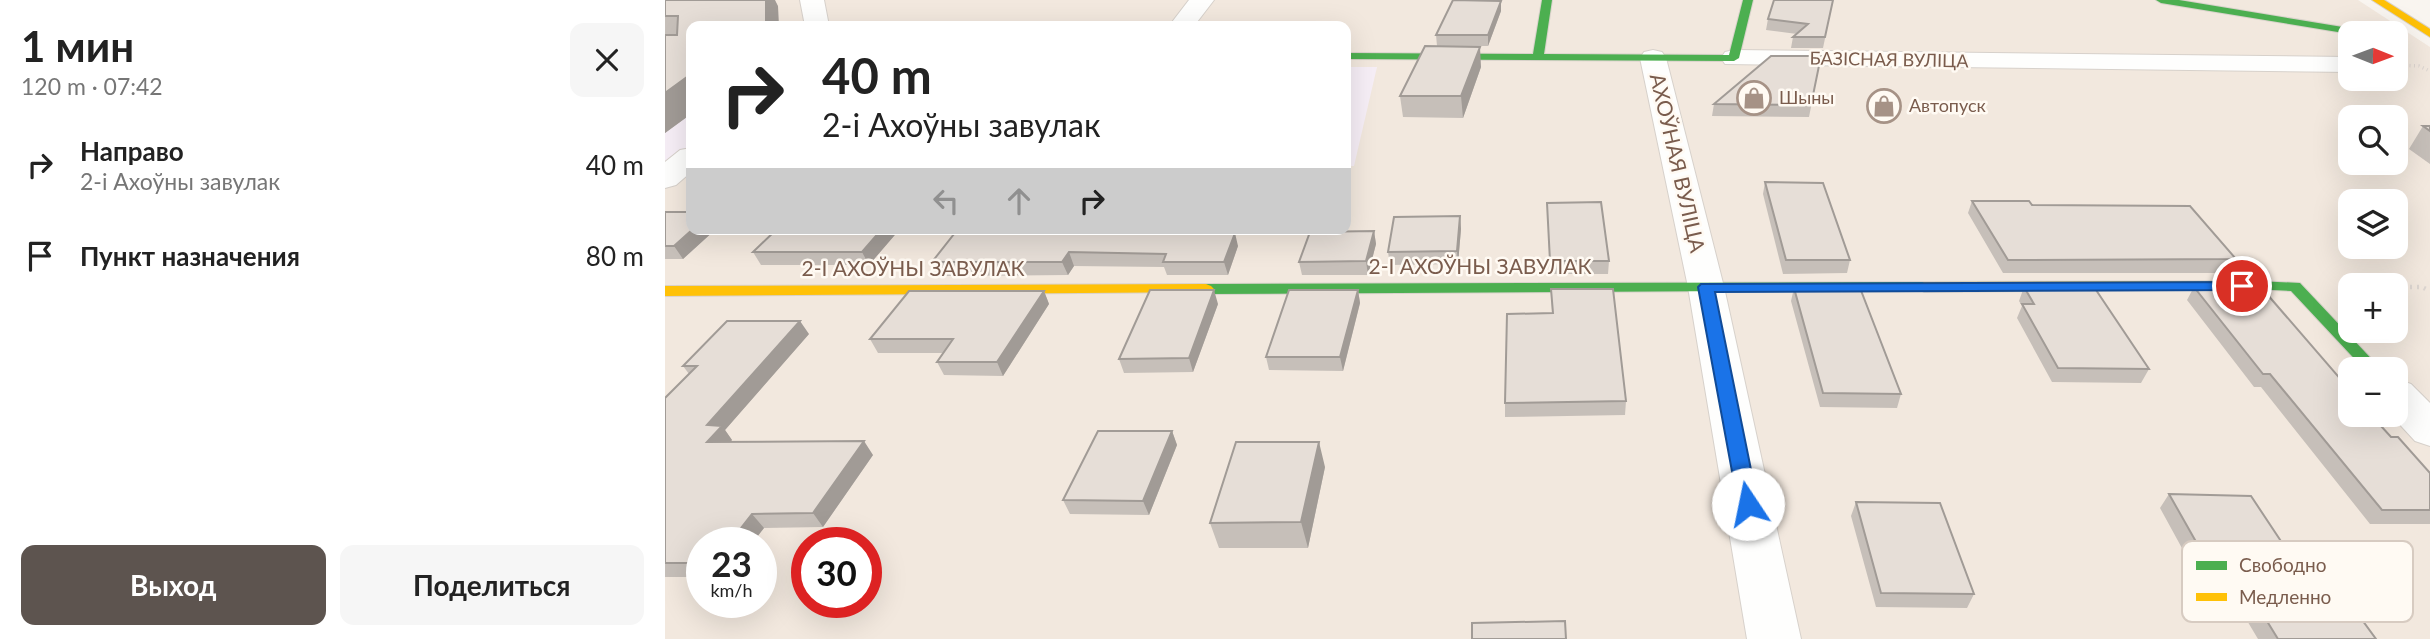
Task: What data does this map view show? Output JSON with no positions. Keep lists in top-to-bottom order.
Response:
{
  "streets": {
    "street": ["БАЗІСНАЯ ВУЛІЦА", "АХОЎНАЯ ВУЛІЦА", "2-І АХОЎНЫ ЗАВУЛАК"]
  },
  "crossings": [
    ["БАЗІСНАЯ ВУЛІЦА", "АХОЎНАЯ ВУЛІЦА"],
    ["АХОЎНАЯ ВУЛІЦА", "2-І АХОЎНЫ ЗАВУЛАК"]
  ],
  "places": {
    "shop": ["Шыны", "Автопуск"]
  },
  "legend": ["Свободно", "Медленно"],
  "north": "right",
  "page": {
    "heading": ["1 мин", "120 m · 07:42"],
    "map_buttons": ["+", "−"],
    "turn": ["40 m", "2-і Ахоўны завулак"],
    "list": [
      {
        "name": "Направо",
        "note": "2-і Ахоўны завулак",
        "value": "40 m"
      },
      {
        "name": "Пункт назначения",
        "value": "80 m"
      }
    ],
    "speed": "23 km/h",
    "limit": "30",
    "buttons": ["Выход", "Поделиться"]
  }
}
